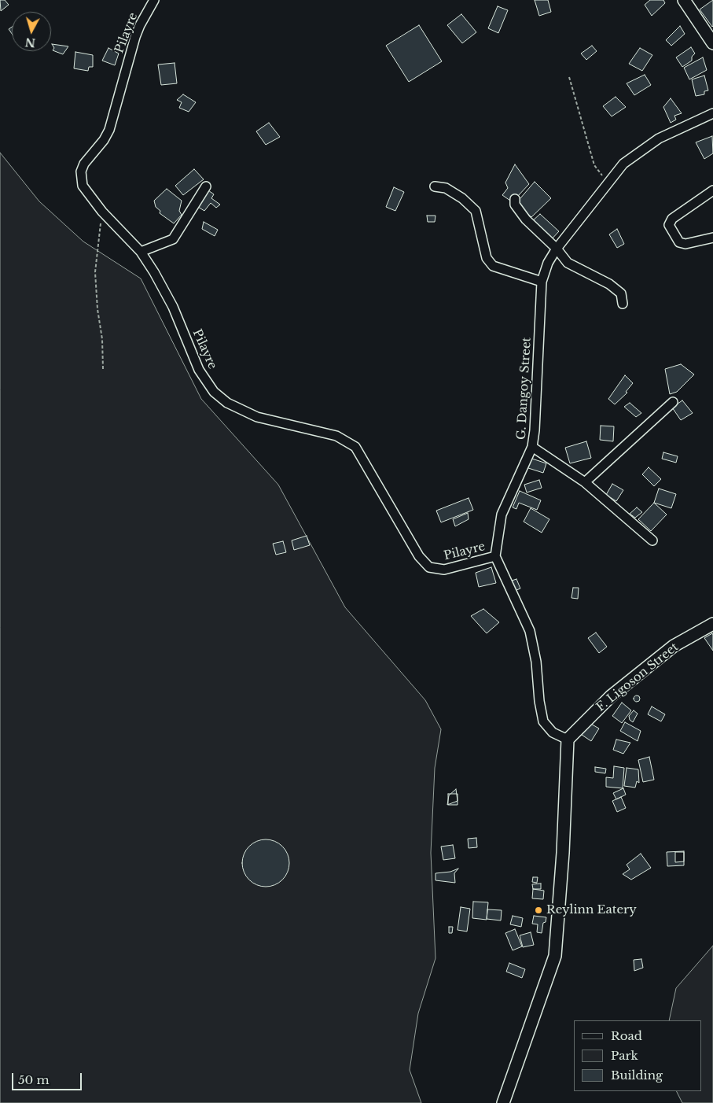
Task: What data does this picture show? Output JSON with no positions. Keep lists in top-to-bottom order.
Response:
{
  "streets": {
    "street": ["Pilayre", "G. Dangoy Street", "F. Ligoson Street"]
  },
  "crossings": [
    ["Pilayre", "G. Dangoy Street"]
  ],
  "places": ["Reylinn Eatery"],
  "legend": ["Road", "Park", "Building"],
  "scale_bar": "50 m",
  "north": "bottom"
}
